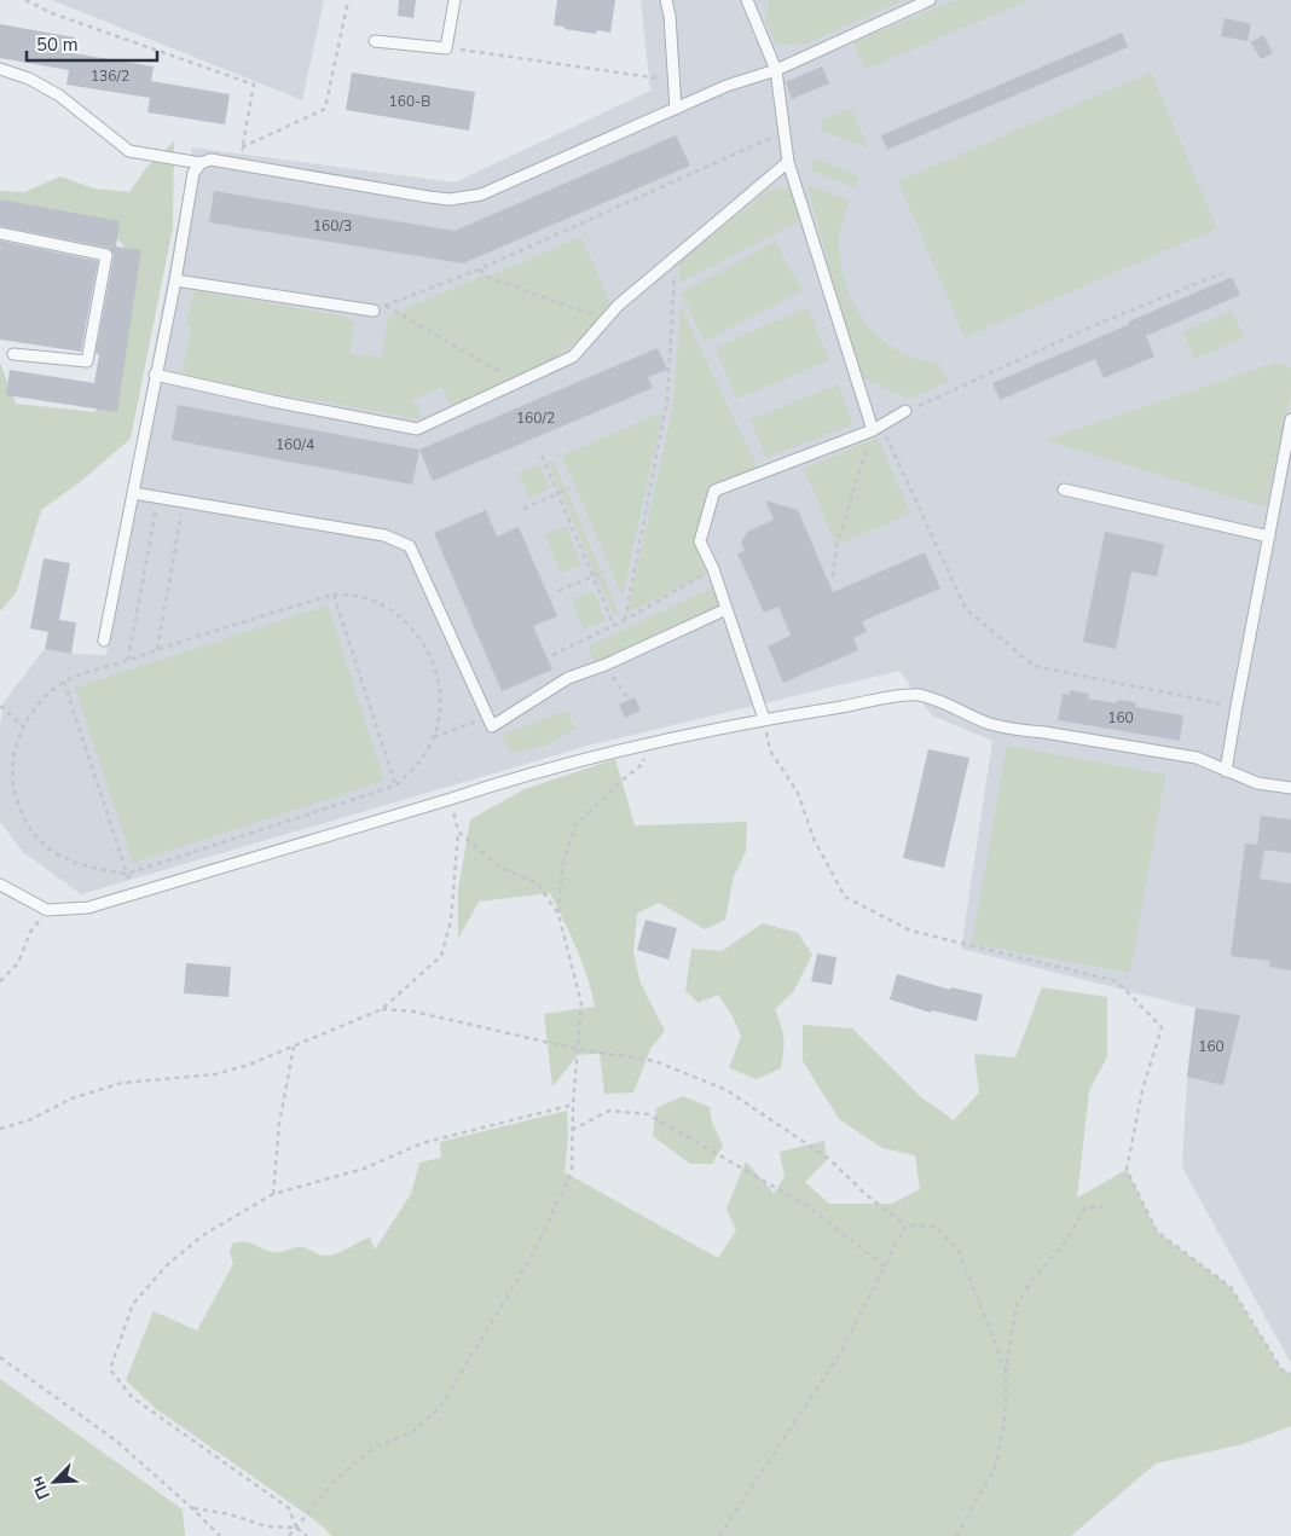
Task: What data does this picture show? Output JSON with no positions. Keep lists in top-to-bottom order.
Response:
{
  "house_numbers": [
    "136/2",
    "160-В",
    "160/3",
    "160/2",
    "160/4",
    "160",
    "160"
  ],
  "scale_bar": "50 m",
  "north": "bottom left"
}
